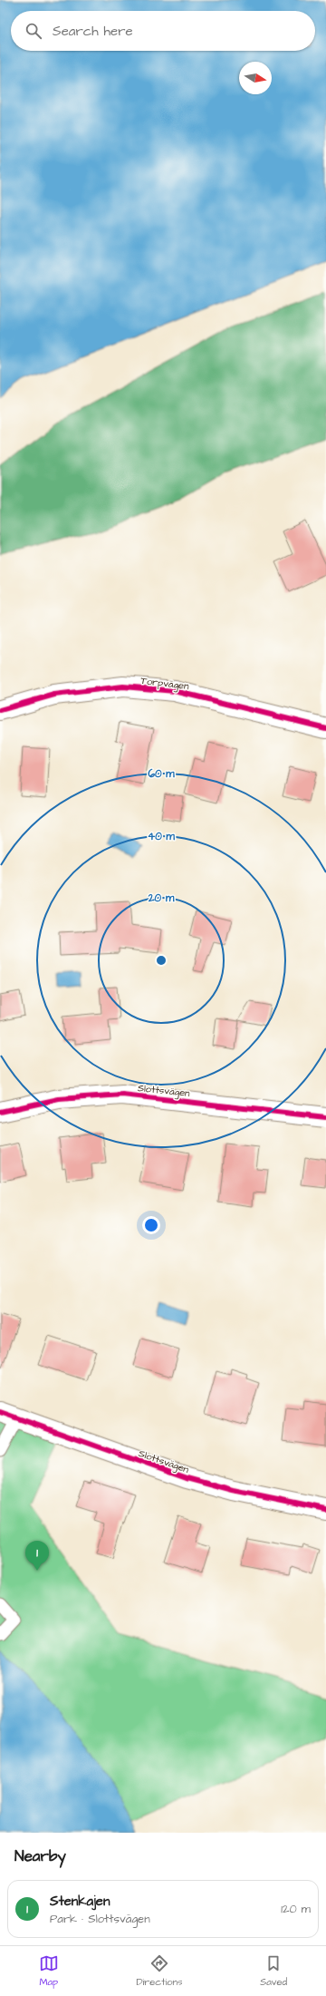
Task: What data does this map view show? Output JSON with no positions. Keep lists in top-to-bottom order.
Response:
{
  "streets": {
    "street": ["Torpvägen", "Slottsvägen"]
  },
  "north": "right",
  "page": {
    "search": "Search here",
    "pins": "1",
    "heading": "Nearby",
    "list": [
      {
        "mark": "1",
        "name": "Stenkajen",
        "note": "Park · Slottsvägen",
        "value": "120 m"
      }
    ],
    "nav": ["Map", "Directions", "Saved"]
  },
  "rings": ["60 m", "40 m", "20 m"]
}
